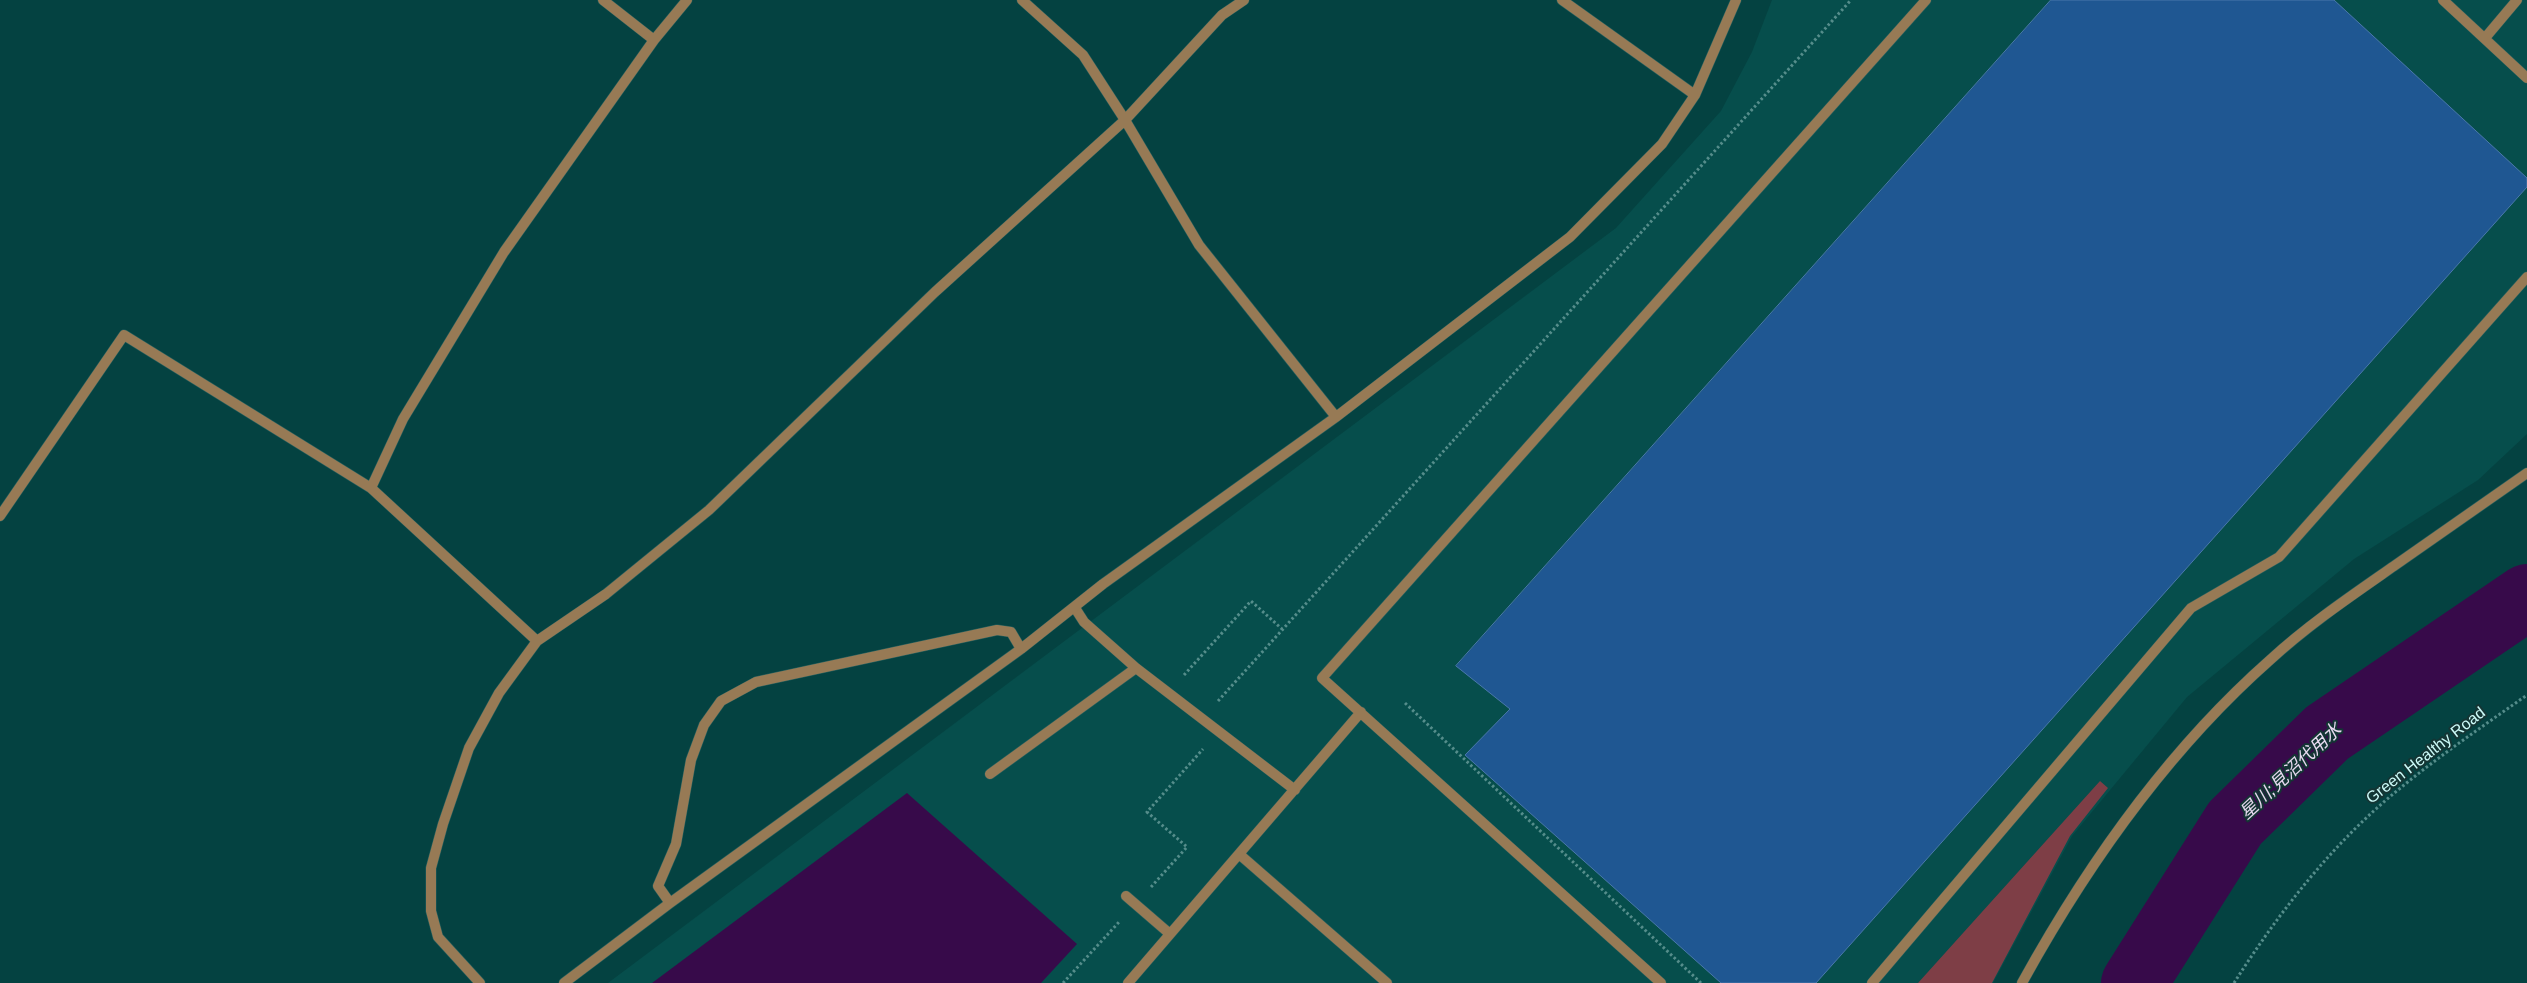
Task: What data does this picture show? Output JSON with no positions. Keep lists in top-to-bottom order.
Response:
{
  "streets": {
    "path": ["Green Healthy Road"]
  },
  "water": ["星川;見沼代用水"]
}
